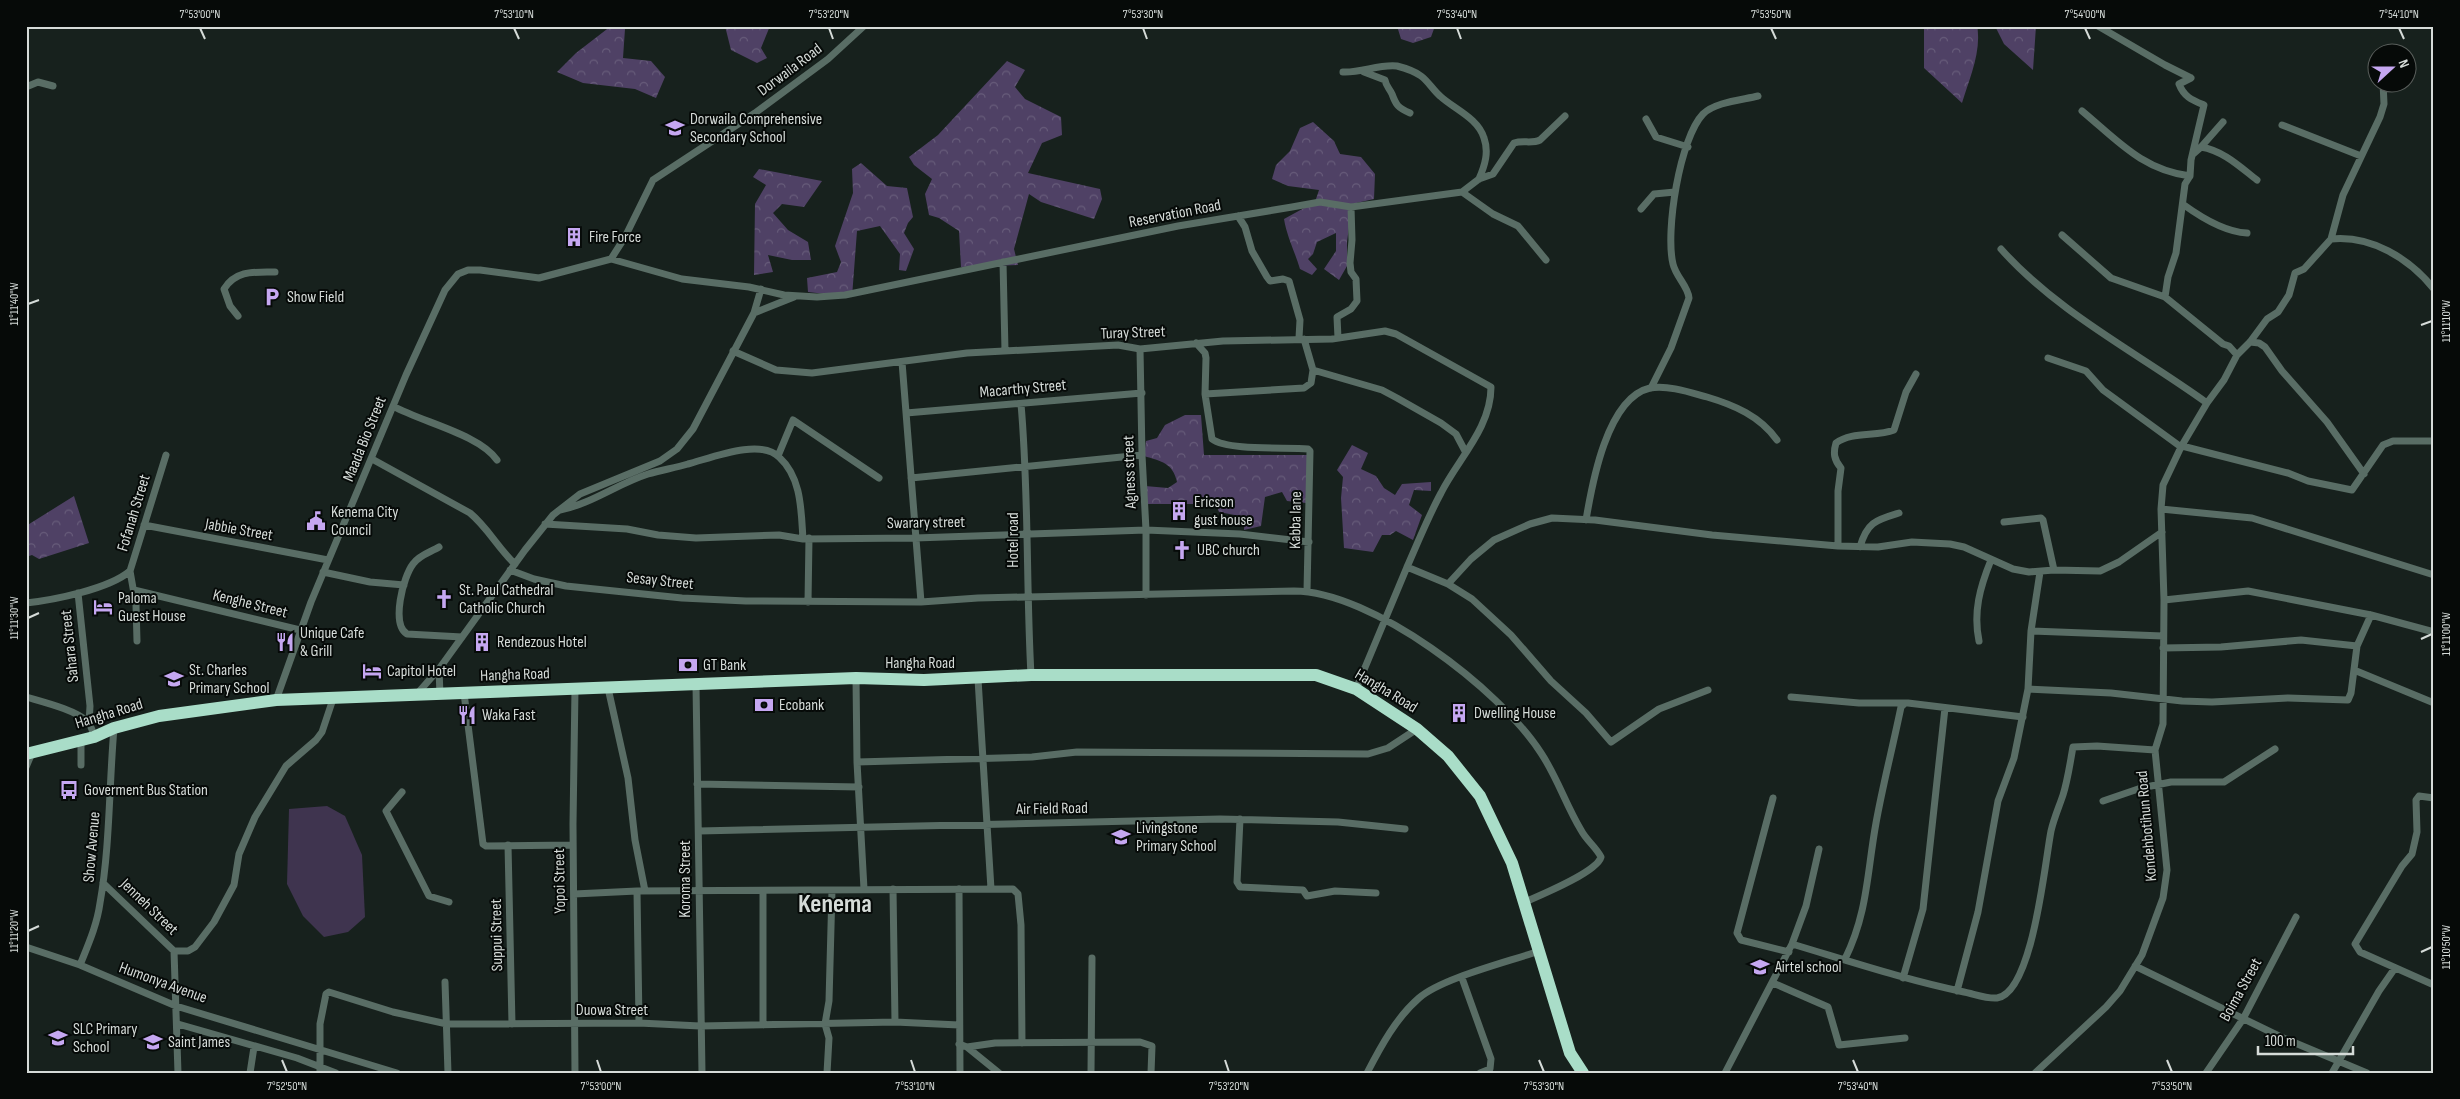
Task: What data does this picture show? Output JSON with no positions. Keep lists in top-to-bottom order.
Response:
{
  "streets": {
    "highway": ["Hangha Road"],
    "street": [
      "Dorwaila Road",
      "Reservation Road",
      "Turay Street",
      "Macarthy Street",
      "Maada Bio Street",
      "Agness street",
      "Fofanah Street",
      "Kabba lane",
      "Swarary street",
      "Jabbie Street",
      "Hotel road",
      "Sesay Street",
      "Kenghe Street",
      "Sahara Street",
      "Air Field Road",
      "Kondehbotihun Road",
      "Show Avenue",
      "Koroma Street",
      "Yopoi Street",
      "Jenneh Street",
      "Suppui Street",
      "Humonya Avenue",
      "Boima Street",
      "Duowa Street"
    ]
  },
  "crossings": [
    ["Dorwaila Road", "Maada Bio Street"],
    ["Turay Street", "Agness street"],
    ["Macarthy Street", "Agness street"],
    ["Macarthy Street", "Hotel road"],
    ["Maada Bio Street", "Jabbie Street"],
    ["Maada Bio Street", "Kenghe Street"],
    ["Maada Bio Street", "Hangha Road"],
    ["Agness street", "Swarary street"],
    ["Agness street", "Sesay Street"],
    ["Fofanah Street", "Jabbie Street"],
    ["Fofanah Street", "Kenghe Street"],
    ["Fofanah Street", "Sahara Street"],
    ["Kabba lane", "Swarary street"],
    ["Kabba lane", "Sesay Street"],
    ["Swarary street", "Hotel road"],
    ["Hotel road", "Sesay Street"],
    ["Hotel road", "Hangha Road"],
    ["Sesay Street", "Hangha Road"],
    ["Hangha Road", "Show Avenue"],
    ["Hangha Road", "Koroma Street"],
    ["Hangha Road", "Yopoi Street"],
    ["Air Field Road", "Koroma Street"],
    ["Show Avenue", "Jenneh Street"],
    ["Show Avenue", "Humonya Avenue"],
    ["Koroma Street", "Duowa Street"],
    ["Yopoi Street", "Duowa Street"],
    ["Jenneh Street", "Humonya Avenue"],
    ["Suppui Street", "Duowa Street"],
    ["Humonya Avenue", "Duowa Street"]
  ],
  "districts": ["Kenema"],
  "places": {
    "school or university": [
      "Dorwaila Comprehensive Secondary School",
      "St. Charles Primary School",
      "Livingstone Primary School",
      "Airtel school",
      "SLC Primary School",
      "Saint James"
    ],
    "building": [
      "Fire Force",
      "Ericson gust house",
      "Rendezous Hotel",
      "Dwelling House"
    ],
    "parking": ["Show Field"],
    "public building": ["Kenema City Council"],
    "church": ["UBC church", "St. Paul Cathedral Catholic Church"],
    "hotel": ["Paloma Guest House", "Capitol Hotel"],
    "restaurant": ["Unique Cafe & Grill", "Waka Fast"],
    "bank": ["GT Bank", "Ecobank"],
    "bus stop": ["Goverment Bus Station"]
  },
  "scale_bar": "100 m",
  "north": "right",
  "coordinates": [
    "7°53'00\"N",
    "7°53'10\"N",
    "7°53'20\"N",
    "7°53'30\"N",
    "7°53'40\"N",
    "7°53'50\"N",
    "7°54'00\"N",
    "7°54'10\"N",
    "11°11'40\"W",
    "11°11'10\"W",
    "11°11'30\"W",
    "11°11'00\"W",
    "11°11'20\"W",
    "11°10'50\"W",
    "7°52'50\"N"
  ]
}
